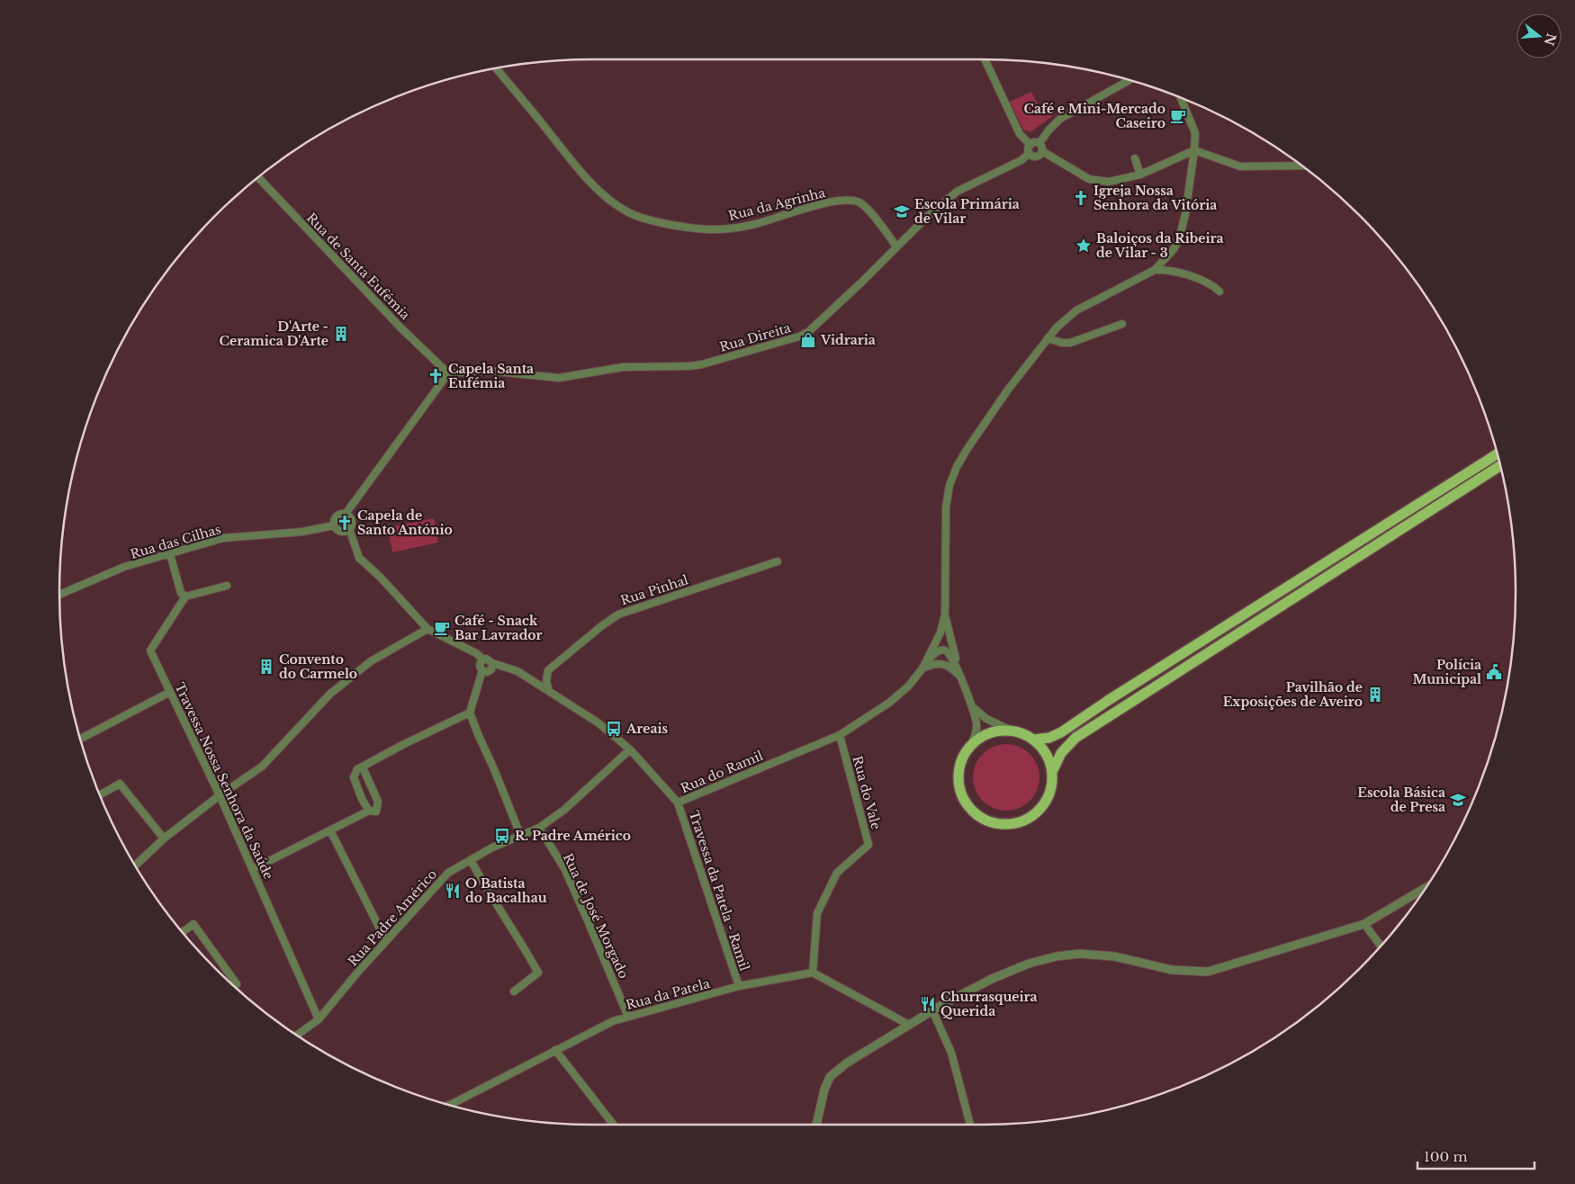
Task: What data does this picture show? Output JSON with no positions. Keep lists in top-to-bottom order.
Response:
{
  "streets": {
    "street": [
      "Rua da Agrinha",
      "Rua de Santa Eufémia",
      "Rua Direita",
      "Rua das Cilhas",
      "Rua Pinhal",
      "Rua do Ramil",
      "Travessa Nossa Senhora da Saúde",
      "Rua do Vale",
      "Travessa da Patela - Ramil",
      "Rua de José Morgado",
      "Rua Padre Américo",
      "Rua da Patela"
    ]
  },
  "crossings": [
    ["Rua da Agrinha", "Rua Direita"],
    ["Rua de Santa Eufémia", "Rua Direita"],
    ["Rua Pinhal", "Rua do Ramil"],
    ["Rua do Ramil", "Rua do Vale"],
    ["Rua do Ramil", "Travessa da Patela - Ramil"],
    ["Rua do Ramil", "Rua Padre Américo"],
    ["Travessa Nossa Senhora da Saúde", "Rua Padre Américo"],
    ["Rua do Vale", "Rua da Patela"],
    ["Travessa da Patela - Ramil", "Rua da Patela"],
    ["Rua de José Morgado", "Rua Padre Américo"],
    ["Rua de José Morgado", "Rua da Patela"]
  ],
  "places": {
    "cafe": ["Café e Mini-Mercado Caseiro", "Café - Snack Bar Lavrador"],
    "church": ["Igreja Nossa Senhora da Vitória", "Capela Santa Eufémia", "Capela de Santo António"],
    "school or university": ["Escola Primária de Vilar", "Escola Básica de Presa"],
    "place": ["Baloiços da Ribeira de Vilar - 3"],
    "building": ["D'Arte - Ceramica D'Arte", "Convento do Carmelo", "Pavilhão de Exposições de Aveiro"],
    "shop": ["Vidraria"],
    "public building": ["Polícia Municipal"],
    "bus stop": ["Areais", "R. Padre Américo"],
    "restaurant": ["O Batista do Bacalhau", "Churrasqueira Querida"]
  },
  "scale_bar": "100 m",
  "north": "right"
}
